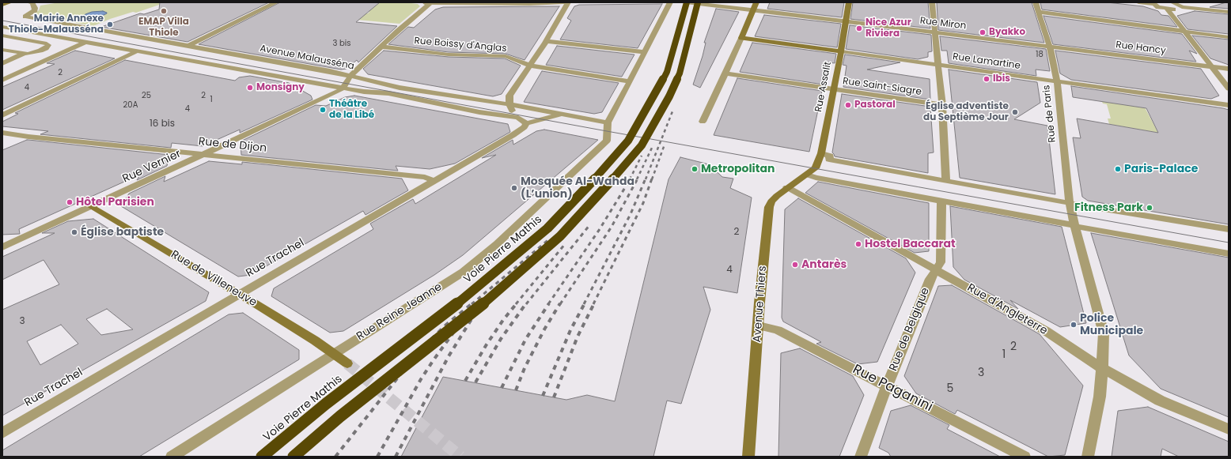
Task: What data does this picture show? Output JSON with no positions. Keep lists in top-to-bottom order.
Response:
{
  "streets": {
    "highway": ["Voie Pierre Mathis"],
    "street": [
      "Rue Miron",
      "Rue Boissy d'Anglas",
      "Rue Hancy",
      "Avenue Malausséna",
      "Rue Lamartine",
      "Rue Assalit",
      "Rue Saint-Siagre",
      "Rue de Paris",
      "Rue de Dijon",
      "Rue Vernier",
      "Rue Trachel",
      "Rue de Villeneuve",
      "Avenue Thiers",
      "Rue d'Angleterre",
      "Rue Reine Jeanne",
      "Rue de Belgique",
      "Rue Paganini"
    ]
  },
  "crossings": [
    ["Rue Miron", "Rue Hancy"],
    ["Rue Miron", "Rue Assalit"],
    ["Rue Miron", "Rue de Paris"],
    ["Rue Miron", "Voie Pierre Mathis"],
    ["Rue Hancy", "Rue de Paris"],
    ["Avenue Malausséna", "Rue Reine Jeanne"],
    ["Rue Lamartine", "Rue Assalit"],
    ["Rue Lamartine", "Rue de Paris"],
    ["Rue Assalit", "Rue Saint-Siagre"],
    ["Rue Assalit", "Avenue Thiers"],
    ["Rue de Paris", "Rue d'Angleterre"],
    ["Rue de Dijon", "Rue Vernier"],
    ["Rue de Dijon", "Rue Trachel"],
    ["Rue Vernier", "Rue de Villeneuve"],
    ["Rue Trachel", "Rue de Villeneuve"],
    ["Rue de Villeneuve", "Rue Reine Jeanne"],
    ["Avenue Thiers", "Rue d'Angleterre"],
    ["Avenue Thiers", "Rue Paganini"],
    ["Rue d'Angleterre", "Rue de Belgique"],
    ["Rue de Belgique", "Rue Paganini"]
  ],
  "places": [
    "EMAP Villa Thiole",
    "Mairie Annexe Thiole-Malausséna",
    "Nice Azur Riviera",
    "Byakko",
    "Ibis",
    "Monsigny",
    "Pastoral",
    "Théâtre de la Libé",
    "Église adventiste du Septième Jour",
    "Metropolitan",
    "Paris-Palace",
    "Mosquée Al-Wahda (L’union)",
    "Hôtel Parisien",
    "Fitness Park",
    "Église baptiste",
    "Hostel Baccarat",
    "Antarès",
    "Police Municipale"
  ],
  "house_numbers": [
    "3 bis",
    "18",
    "2",
    "4",
    "25",
    "2",
    "1",
    "20A",
    "4",
    "16 bis",
    "2",
    "4",
    "3",
    "2",
    "1",
    "3",
    "5"
  ]
}
